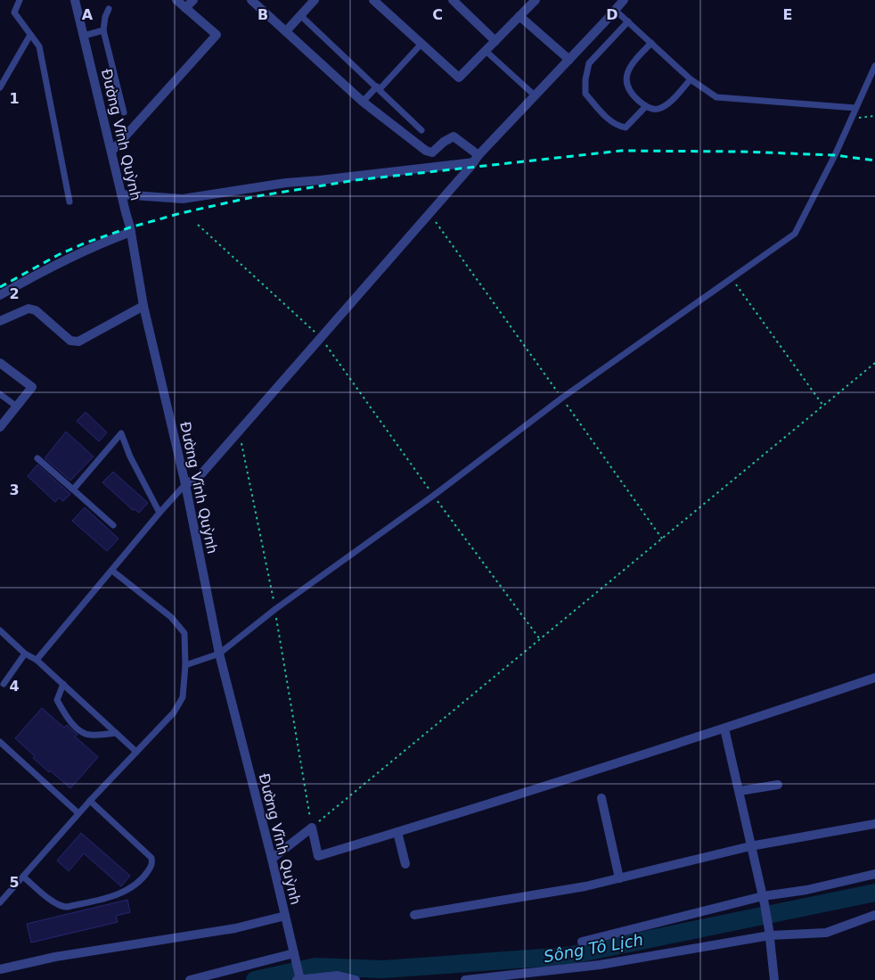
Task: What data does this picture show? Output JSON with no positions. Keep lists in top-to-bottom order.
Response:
{
  "streets": {
    "street": ["Đường Vĩnh Quỳnh"]
  },
  "water": ["Sông Tô Lịch"],
  "grid": {
    "columns": [
      "A",
      "B",
      "C",
      "D",
      "E"
    ],
    "rows": [
      "1",
      "2",
      "3",
      "4",
      "5"
    ]
  }
}
